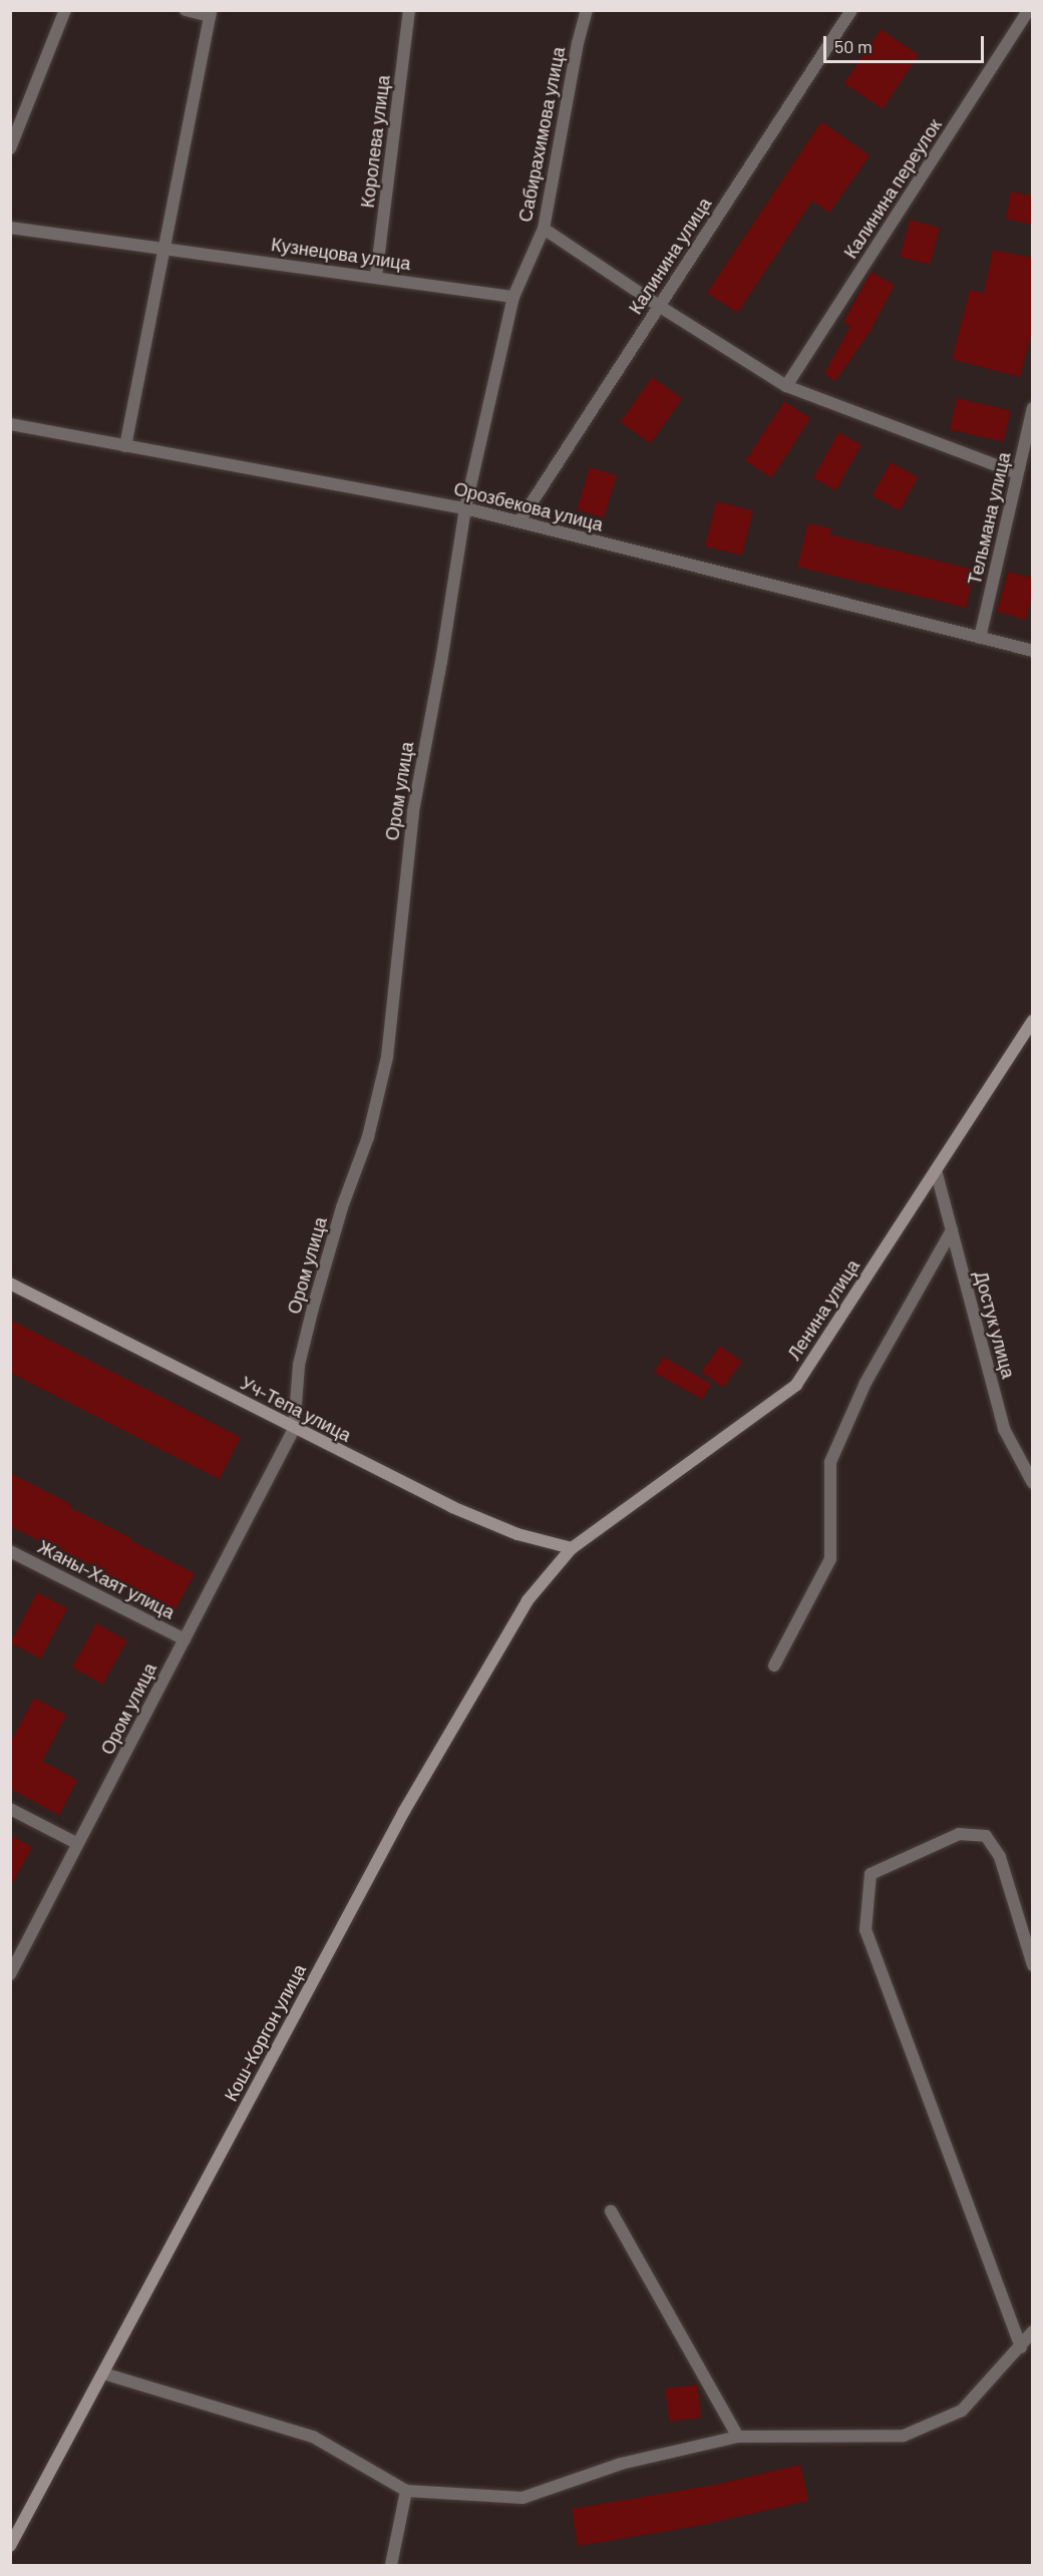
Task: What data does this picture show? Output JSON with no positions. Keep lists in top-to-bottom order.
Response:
{
  "streets": {
    "street": [
      "Сабирахимова улица",
      "Королева улица",
      "Калинина переулок",
      "Кузнецова улица",
      "Калинина улица",
      "Орозбекова улица",
      "Тельмана улица",
      "Ором улица",
      "Ленина улица",
      "Достук улица",
      "Уч-Тепа улица",
      "Жаны-Хаят улица",
      "Кош-Коргон улица"
    ]
  },
  "crossings": [
    ["Сабирахимова улица", "Кузнецова улица"],
    ["Сабирахимова улица", "Орозбекова улица"],
    ["Сабирахимова улица", "Ором улица"],
    ["Королева улица", "Кузнецова улица"],
    ["Калинина улица", "Орозбекова улица"],
    ["Орозбекова улица", "Тельмана улица"],
    ["Орозбекова улица", "Ором улица"],
    ["Ором улица", "Уч-Тепа улица"],
    ["Ором улица", "Жаны-Хаят улица"],
    ["Ленина улица", "Достук улица"],
    ["Ленина улица", "Уч-Тепа улица"],
    ["Ленина улица", "Кош-Коргон улица"],
    ["Уч-Тепа улица", "Кош-Коргон улица"]
  ],
  "scale_bar": "50 m"
}
